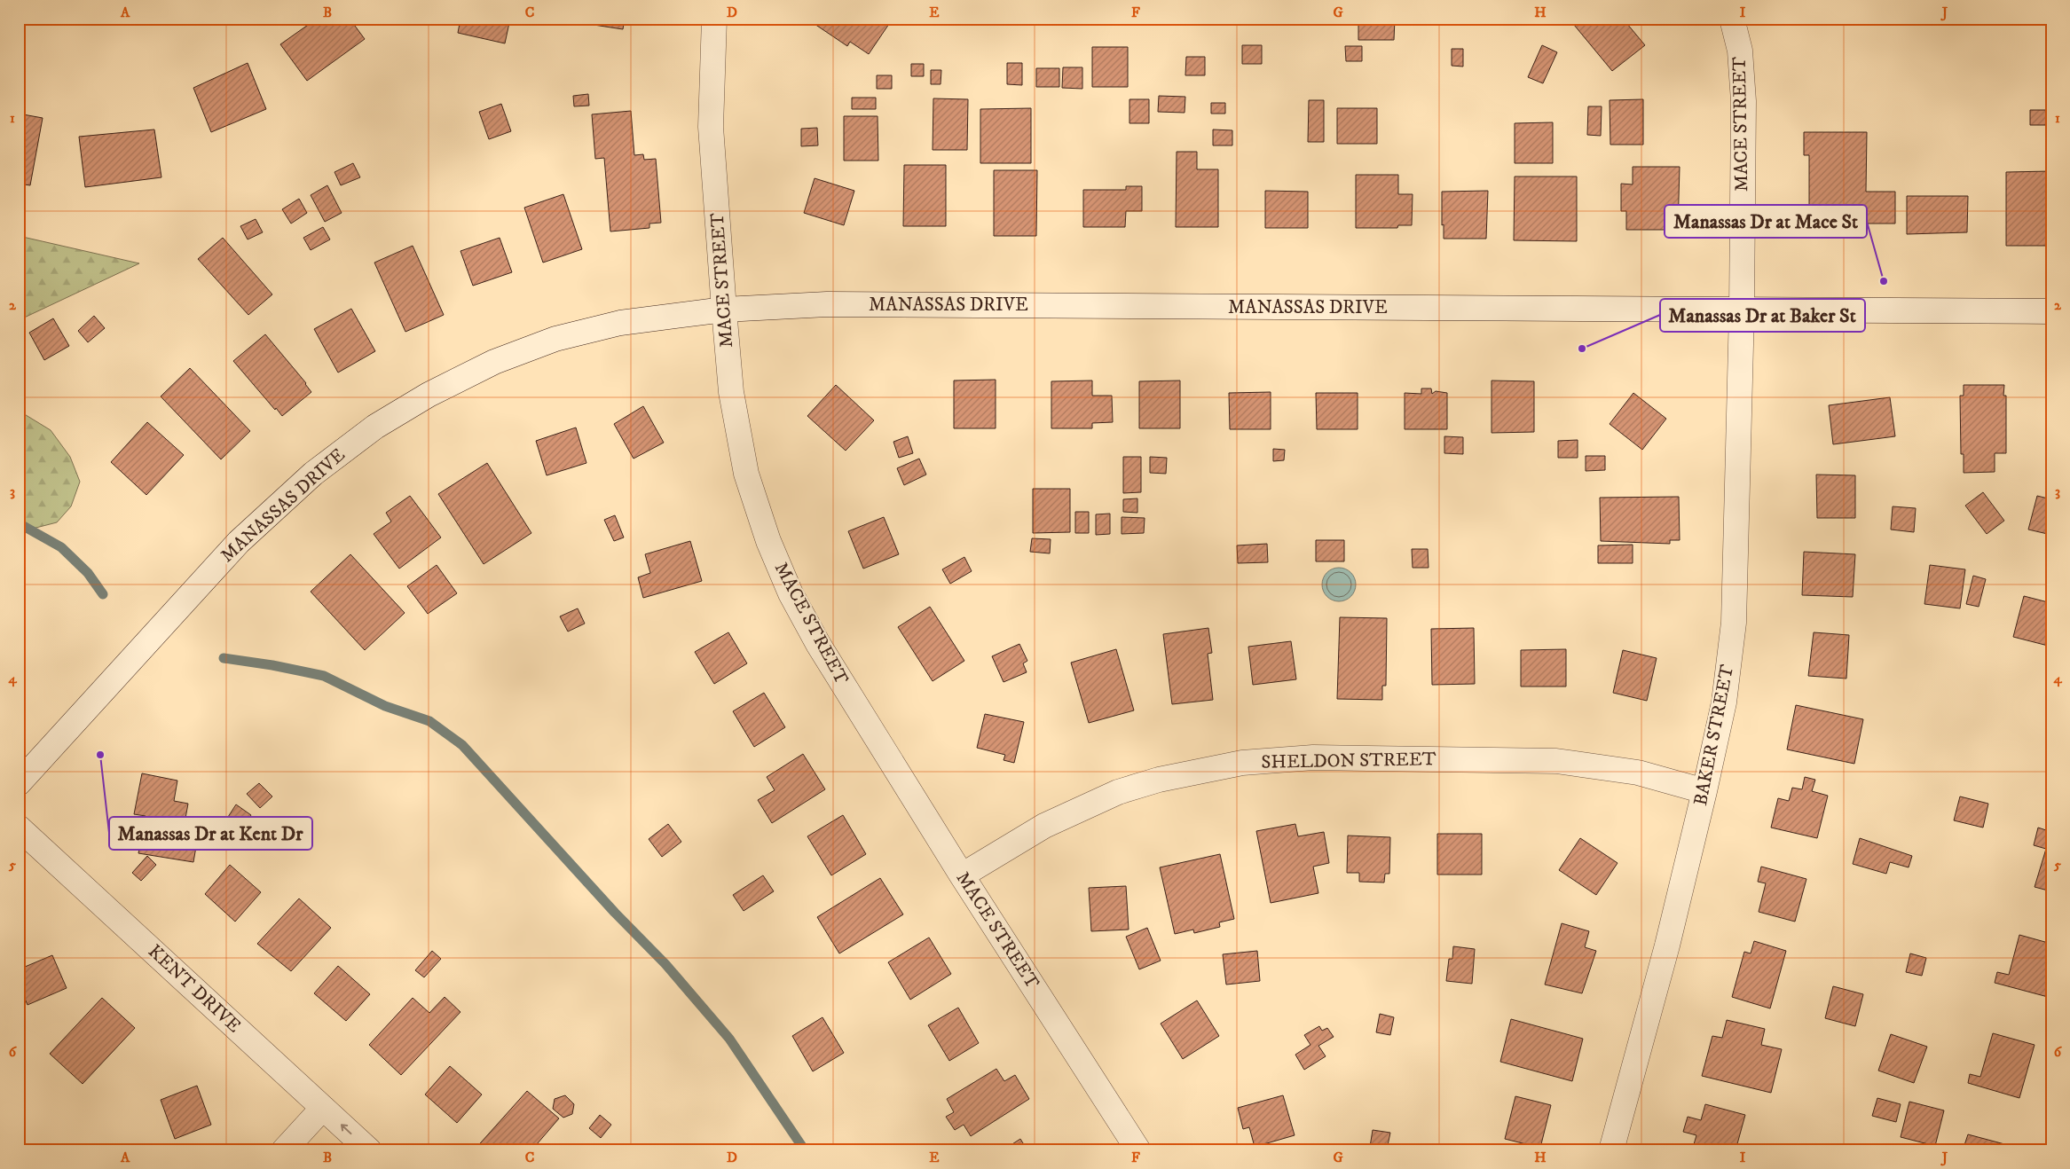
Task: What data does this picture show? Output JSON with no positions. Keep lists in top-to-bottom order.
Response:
{
  "streets": {
    "street": [
      "MACE STREET",
      "MANASSAS DRIVE",
      "BAKER STREET",
      "SHELDON STREET",
      "KENT DRIVE"
    ]
  },
  "crossings": [
    ["MACE STREET", "MANASSAS DRIVE"],
    ["MACE STREET", "BAKER STREET"],
    ["MACE STREET", "SHELDON STREET"],
    ["MANASSAS DRIVE", "BAKER STREET"],
    ["BAKER STREET", "SHELDON STREET"]
  ],
  "places": ["Manassas Dr at Mace St", "Manassas Dr at Baker St", "Manassas Dr at Kent Dr"],
  "grid": {
    "columns": [
      "A",
      "B",
      "C",
      "D",
      "E",
      "F",
      "G",
      "H",
      "I",
      "J"
    ],
    "rows": [
      "1",
      "2",
      "3",
      "4",
      "5",
      "6"
    ]
  }
}
